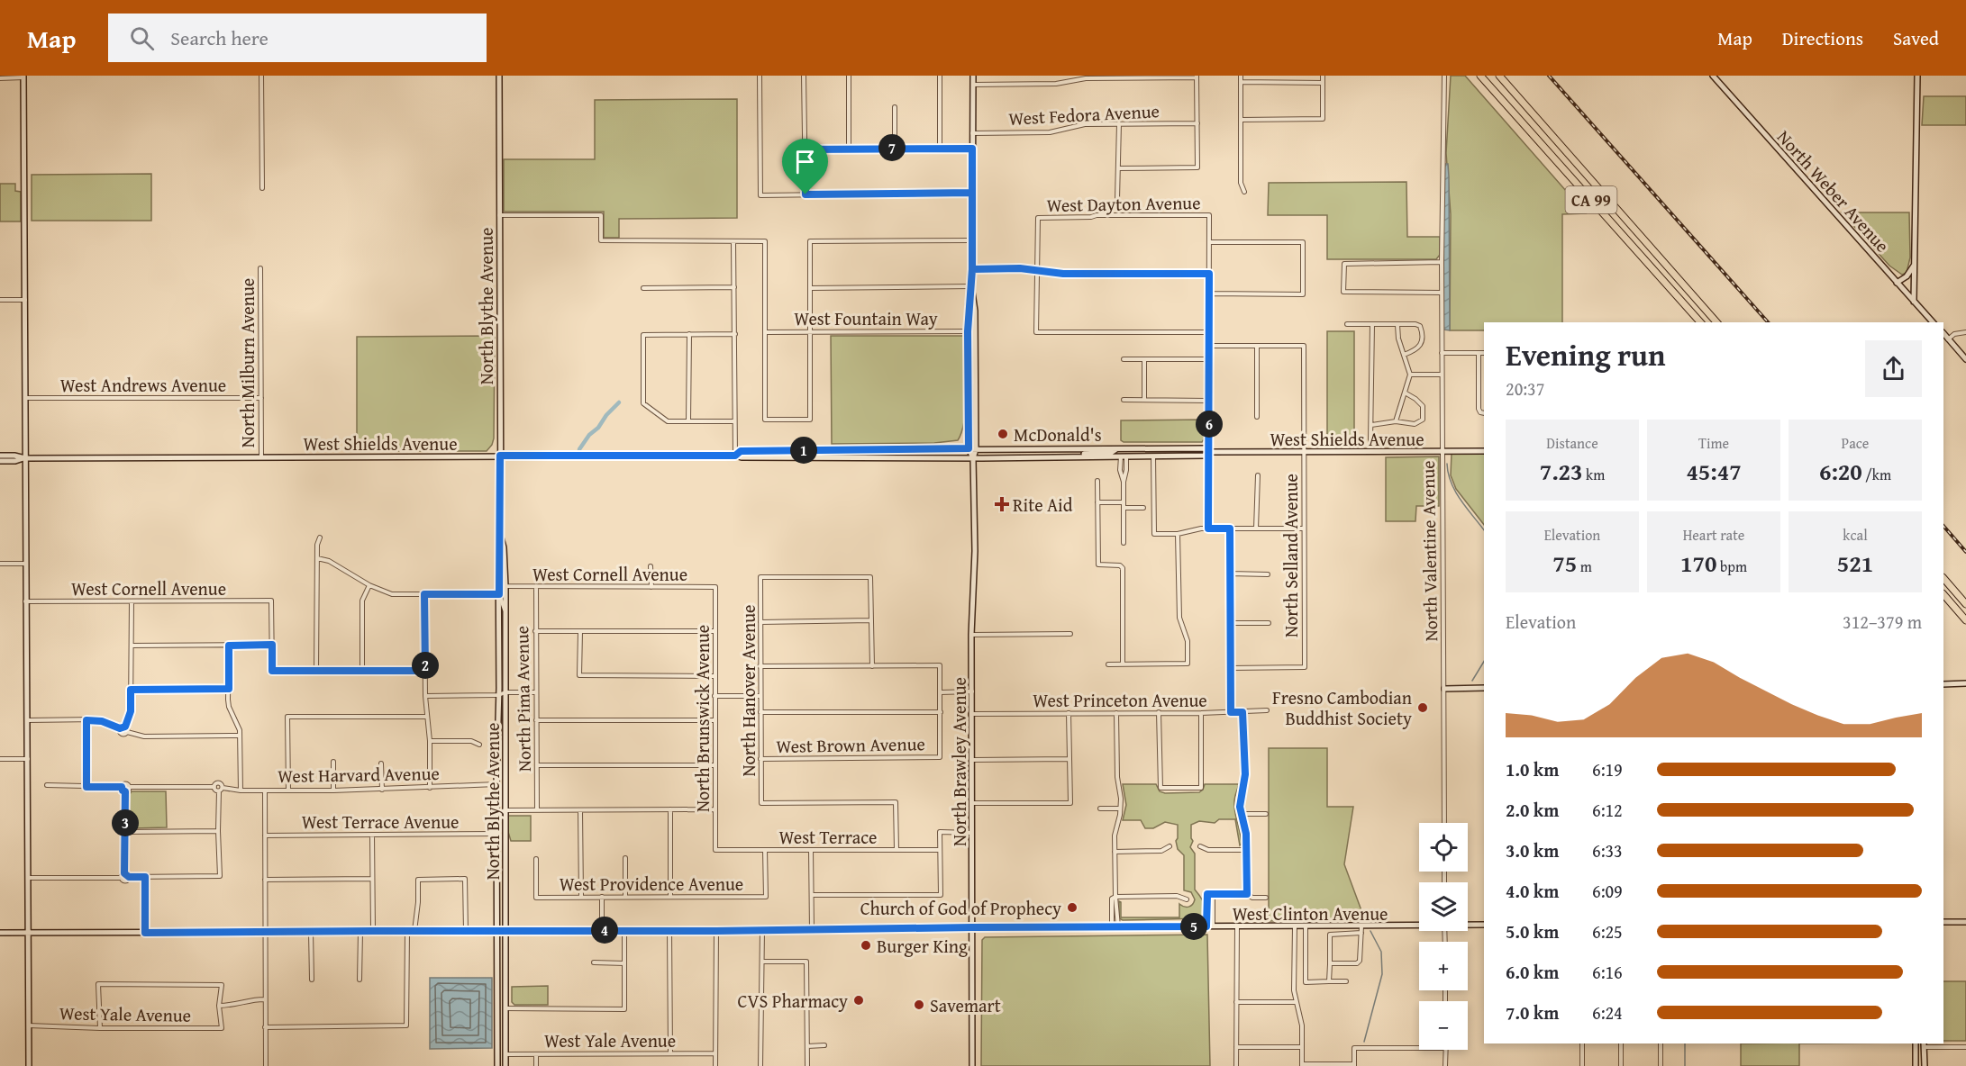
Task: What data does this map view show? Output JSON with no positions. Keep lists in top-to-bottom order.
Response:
{
  "streets": {
    "highway": ["CA 99"],
    "street": [
      "West Fedora Avenue",
      "North Weber Avenue",
      "West Dayton Avenue",
      "North Blythe Avenue",
      "West Fountain Way",
      "North Milburn Avenue",
      "West Andrews Avenue",
      "West Shields Avenue",
      "North Valentine Avenue",
      "North Selland Avenue",
      "West Cornell Avenue",
      "North Hanover Avenue",
      "North Pima Avenue",
      "West Princeton Avenue",
      "North Brunswick Avenue",
      "West Brown Avenue",
      "North Brawley Avenue",
      "West Harvard Avenue",
      "West Terrace Avenue",
      "West Terrace",
      "West Providence Avenue",
      "West Clinton Avenue",
      "West Yale Avenue"
    ]
  },
  "crossings": [
    ["West Fedora Avenue", "North Brawley Avenue"],
    ["North Blythe Avenue", "West Shields Avenue"],
    ["North Blythe Avenue", "West Cornell Avenue"],
    ["North Blythe Avenue", "West Harvard Avenue"],
    ["North Blythe Avenue", "West Terrace Avenue"],
    ["North Blythe Avenue", "West Clinton Avenue"],
    ["North Blythe Avenue", "West Yale Avenue"],
    ["West Fountain Way", "North Brawley Avenue"],
    ["North Milburn Avenue", "West Andrews Avenue"],
    ["North Milburn Avenue", "West Shields Avenue"],
    ["West Shields Avenue", "North Valentine Avenue"],
    ["West Shields Avenue", "North Selland Avenue"],
    ["West Shields Avenue", "North Brawley Avenue"],
    ["West Cornell Avenue", "North Pima Avenue"],
    ["West Cornell Avenue", "North Brunswick Avenue"],
    ["North Hanover Avenue", "West Brown Avenue"],
    ["North Hanover Avenue", "West Terrace"],
    ["West Princeton Avenue", "North Brawley Avenue"],
    ["North Brunswick Avenue", "West Terrace"],
    ["North Brawley Avenue", "West Clinton Avenue"],
    ["West Terrace", "West Providence Avenue"]
  ],
  "places": {
    "other": [
      "McDonald's",
      "Fresno Cambodian Buddhist Society",
      "Church of God of Prophecy",
      "Burger King",
      "CVS Pharmacy",
      "Savemart"
    ],
    "health": ["Rite Aid"]
  },
  "page": {
    "header": "Map",
    "search": "Search here",
    "nav": ["Map", "Directions", "Saved"],
    "pins": [
      "7",
      "6",
      "1",
      "2",
      "3",
      "5",
      "4"
    ],
    "heading": ["Evening run", "20:37"],
    "stats": [
      ["Distance", "7.23 km"],
      ["Time", "45:47"],
      ["Pace", "6:20 /km"],
      ["Elevation", "75 m"],
      ["Heart rate", "170 bpm"],
      ["kcal", "521"]
    ],
    "chart": ["Elevation", "312–379 m"],
    "list": [
      {
        "name": "1.0 km",
        "note": "6:19"
      },
      {
        "name": "2.0 km",
        "note": "6:12"
      },
      {
        "name": "3.0 km",
        "note": "6:33"
      },
      {
        "name": "4.0 km",
        "note": "6:09"
      },
      {
        "name": "5.0 km",
        "note": "6:25"
      },
      {
        "name": "6.0 km",
        "note": "6:16"
      },
      {
        "name": "7.0 km",
        "note": "6:24"
      }
    ],
    "map_buttons": ["+", "−"]
  }
}
